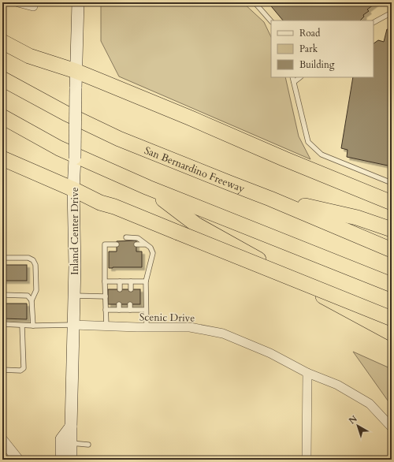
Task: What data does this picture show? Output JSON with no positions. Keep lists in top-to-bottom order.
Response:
{
  "streets": {
    "highway": ["San Bernardino Freeway"],
    "main road": ["Inland Center Drive"],
    "street": ["Scenic Drive"]
  },
  "crossings": [
    ["Inland Center Drive", "Scenic Drive"]
  ],
  "legend": ["Road", "Park", "Building"],
  "north": "top left"
}
